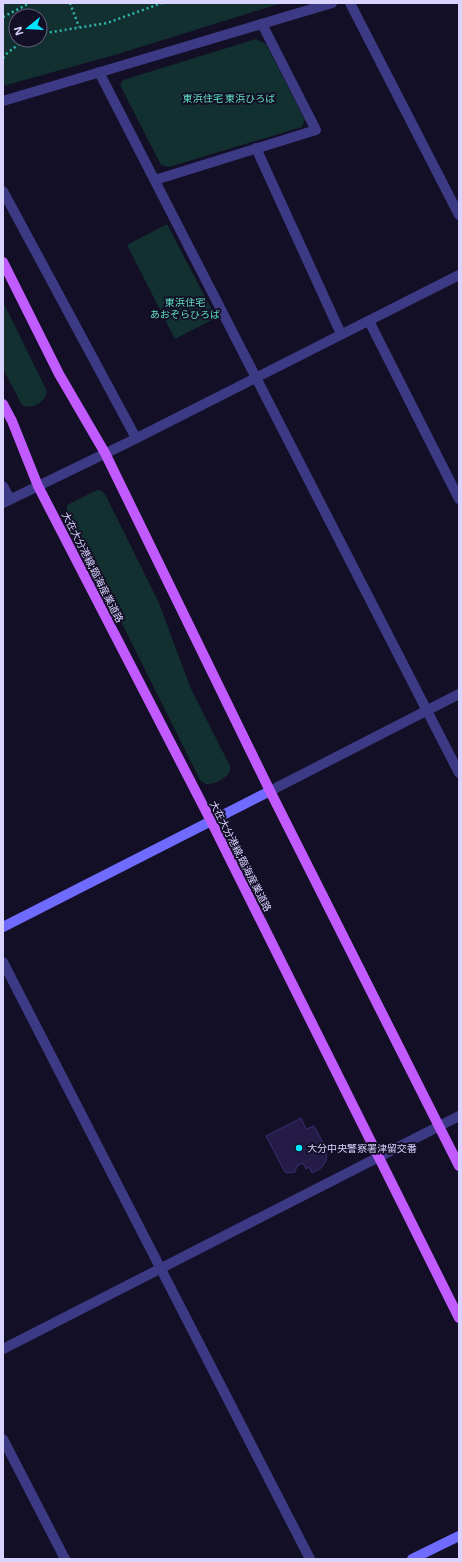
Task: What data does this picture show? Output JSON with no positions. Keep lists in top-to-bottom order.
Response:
{
  "streets": {
    "main road": ["大在大分港線;臨海産業道路"]
  },
  "parks": ["東浜住宅 東浜ひろば", "東浜住宅 あおぞらひろば"],
  "places": ["大分中央警察署津留交番"],
  "north": "left"
}
